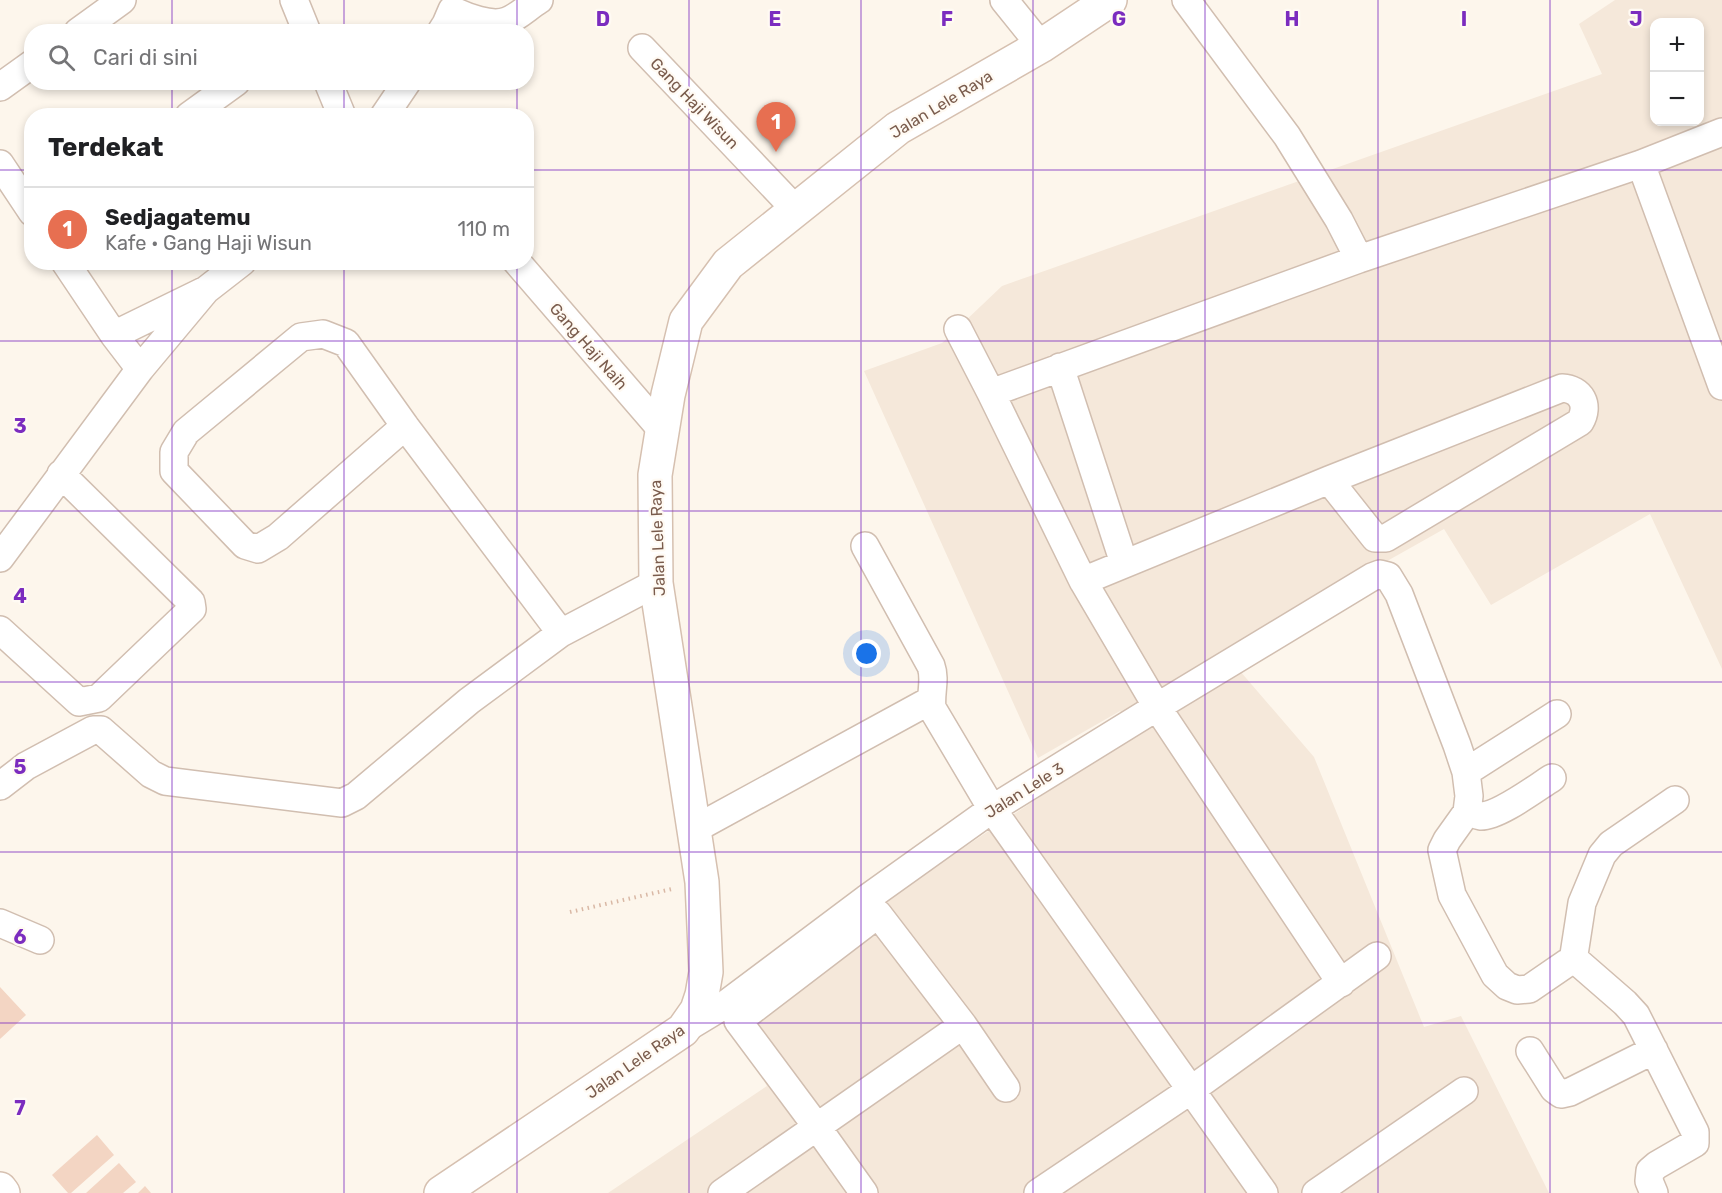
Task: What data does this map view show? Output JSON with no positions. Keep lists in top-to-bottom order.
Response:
{
  "streets": {
    "street": [
      "Gang Haji Wisun",
      "Jalan Lele Raya",
      "Gang Haji Naih",
      "Jalan Lele 3"
    ]
  },
  "crossings": [
    ["Gang Haji Wisun", "Jalan Lele Raya"],
    ["Jalan Lele Raya", "Gang Haji Naih"],
    ["Jalan Lele Raya", "Jalan Lele 3"]
  ],
  "page": {
    "map_buttons": ["+", "−"],
    "search": "Cari di sini",
    "pins": "1",
    "heading": "Terdekat",
    "list": [
      {
        "mark": "1",
        "name": "Sedjagatemu",
        "note": "Kafe · Gang Haji Wisun",
        "value": "110 m"
      }
    ]
  },
  "grid": {
    "columns": [
      "D",
      "E",
      "F",
      "G",
      "H",
      "I",
      "J"
    ],
    "rows": [
      "3",
      "4",
      "5",
      "6",
      "7"
    ]
  }
}
